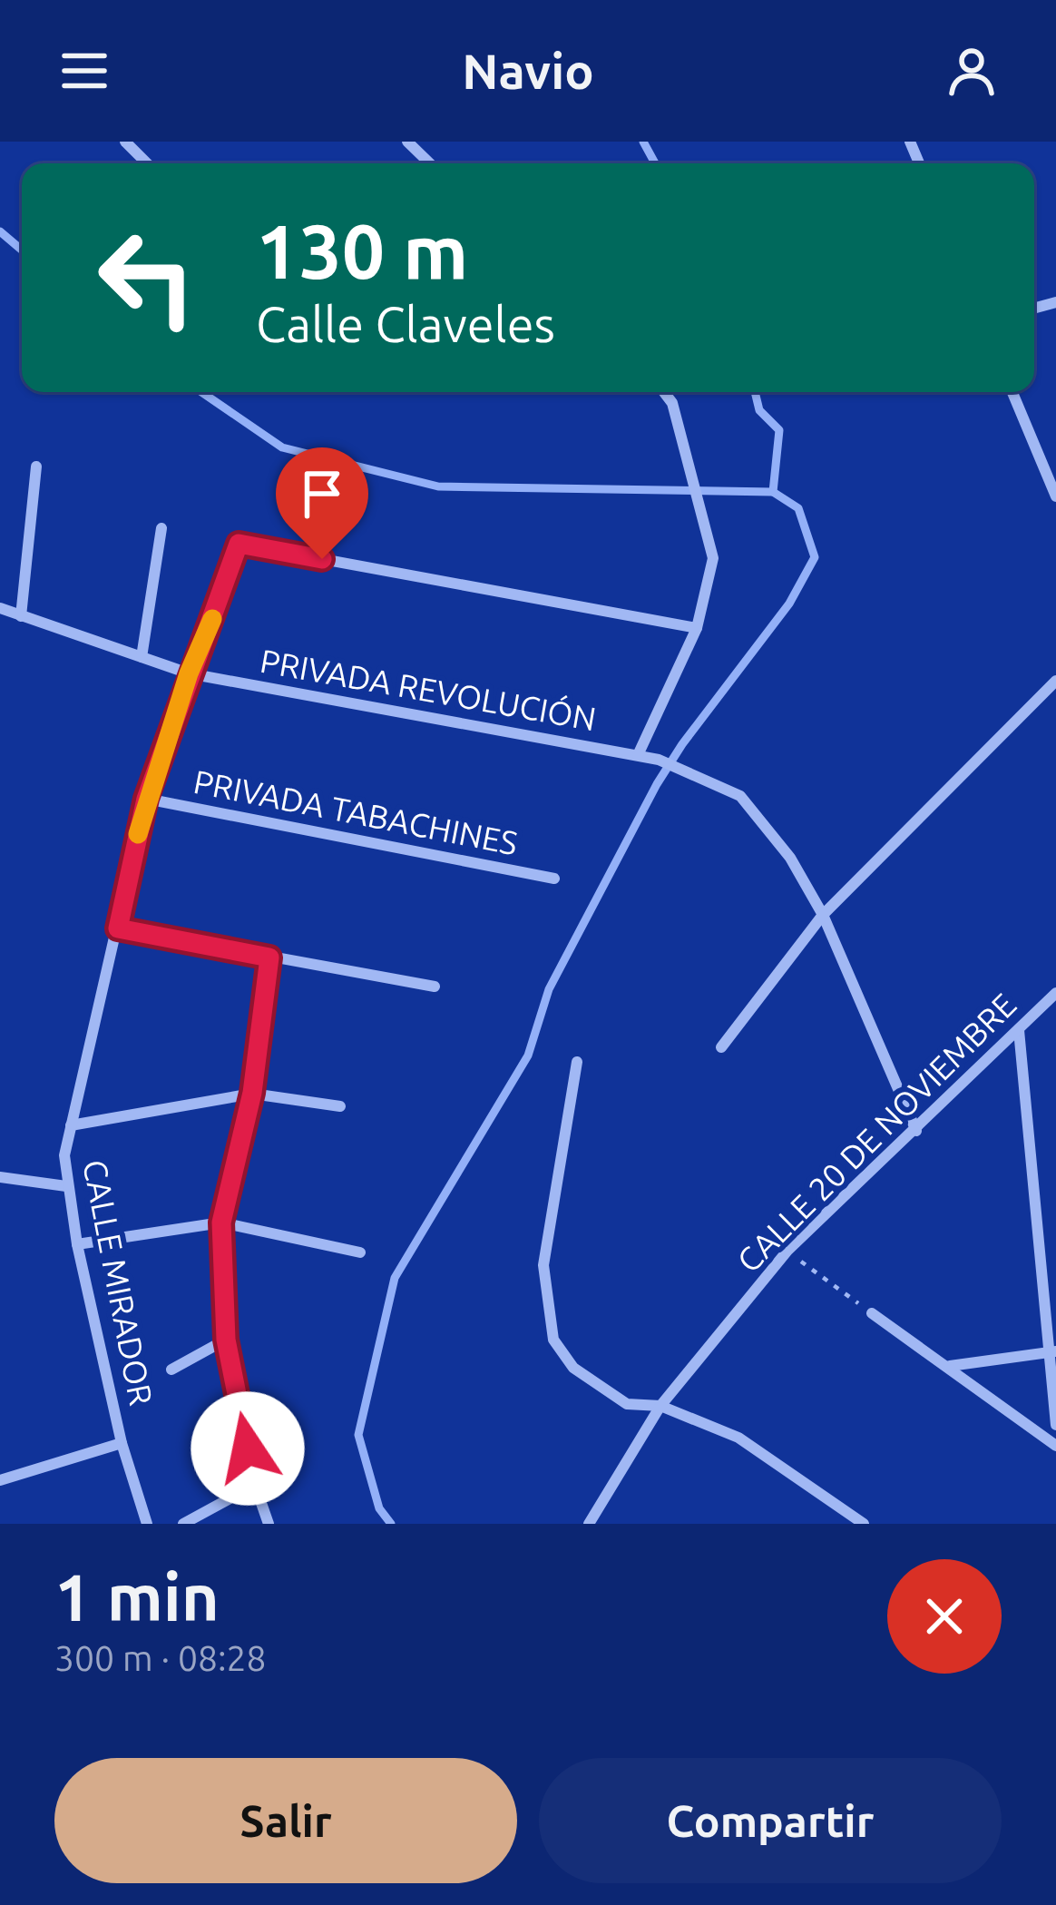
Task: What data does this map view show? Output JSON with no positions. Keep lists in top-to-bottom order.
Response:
{
  "streets": {
    "street": [
      "PRIVADA REVOLUCIÓN",
      "PRIVADA TABACHINES",
      "CALLE 20 DE NOVIEMBRE",
      "CALLE MIRADOR"
    ]
  },
  "crossings": [
    ["PRIVADA REVOLUCIÓN", "CALLE 20 DE NOVIEMBRE"],
    ["PRIVADA REVOLUCIÓN", "CALLE MIRADOR"],
    ["PRIVADA TABACHINES", "CALLE MIRADOR"]
  ],
  "page": {
    "header": "Navio",
    "turn": ["130 m", "Calle Claveles"],
    "heading": ["1 min", "300 m · 08:28"],
    "buttons": ["Salir", "Compartir"]
  }
}
